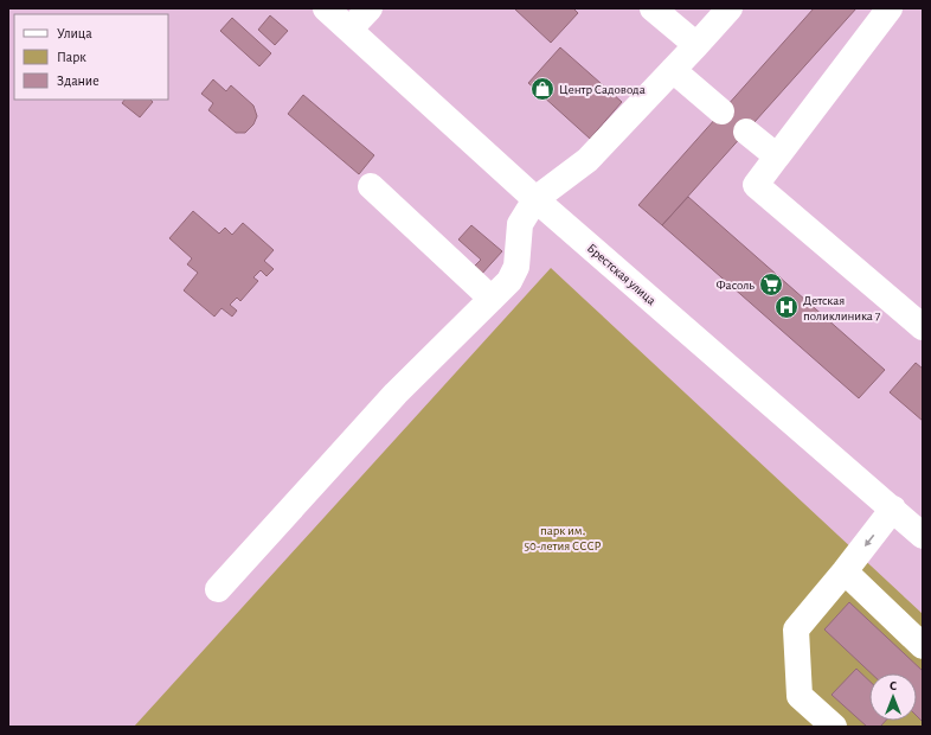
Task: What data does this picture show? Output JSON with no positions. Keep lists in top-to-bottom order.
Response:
{
  "streets": {
    "street": ["Брестская улица"]
  },
  "parks": ["парк им. 50-летия СССР"],
  "places": {
    "shop": ["Центр Садовода"],
    "supermarket": ["Фасоль"],
    "hospital": ["Детская поликлиника 7"]
  },
  "legend": ["Улица", "Парк", "Здание"],
  "north": "top"
}
